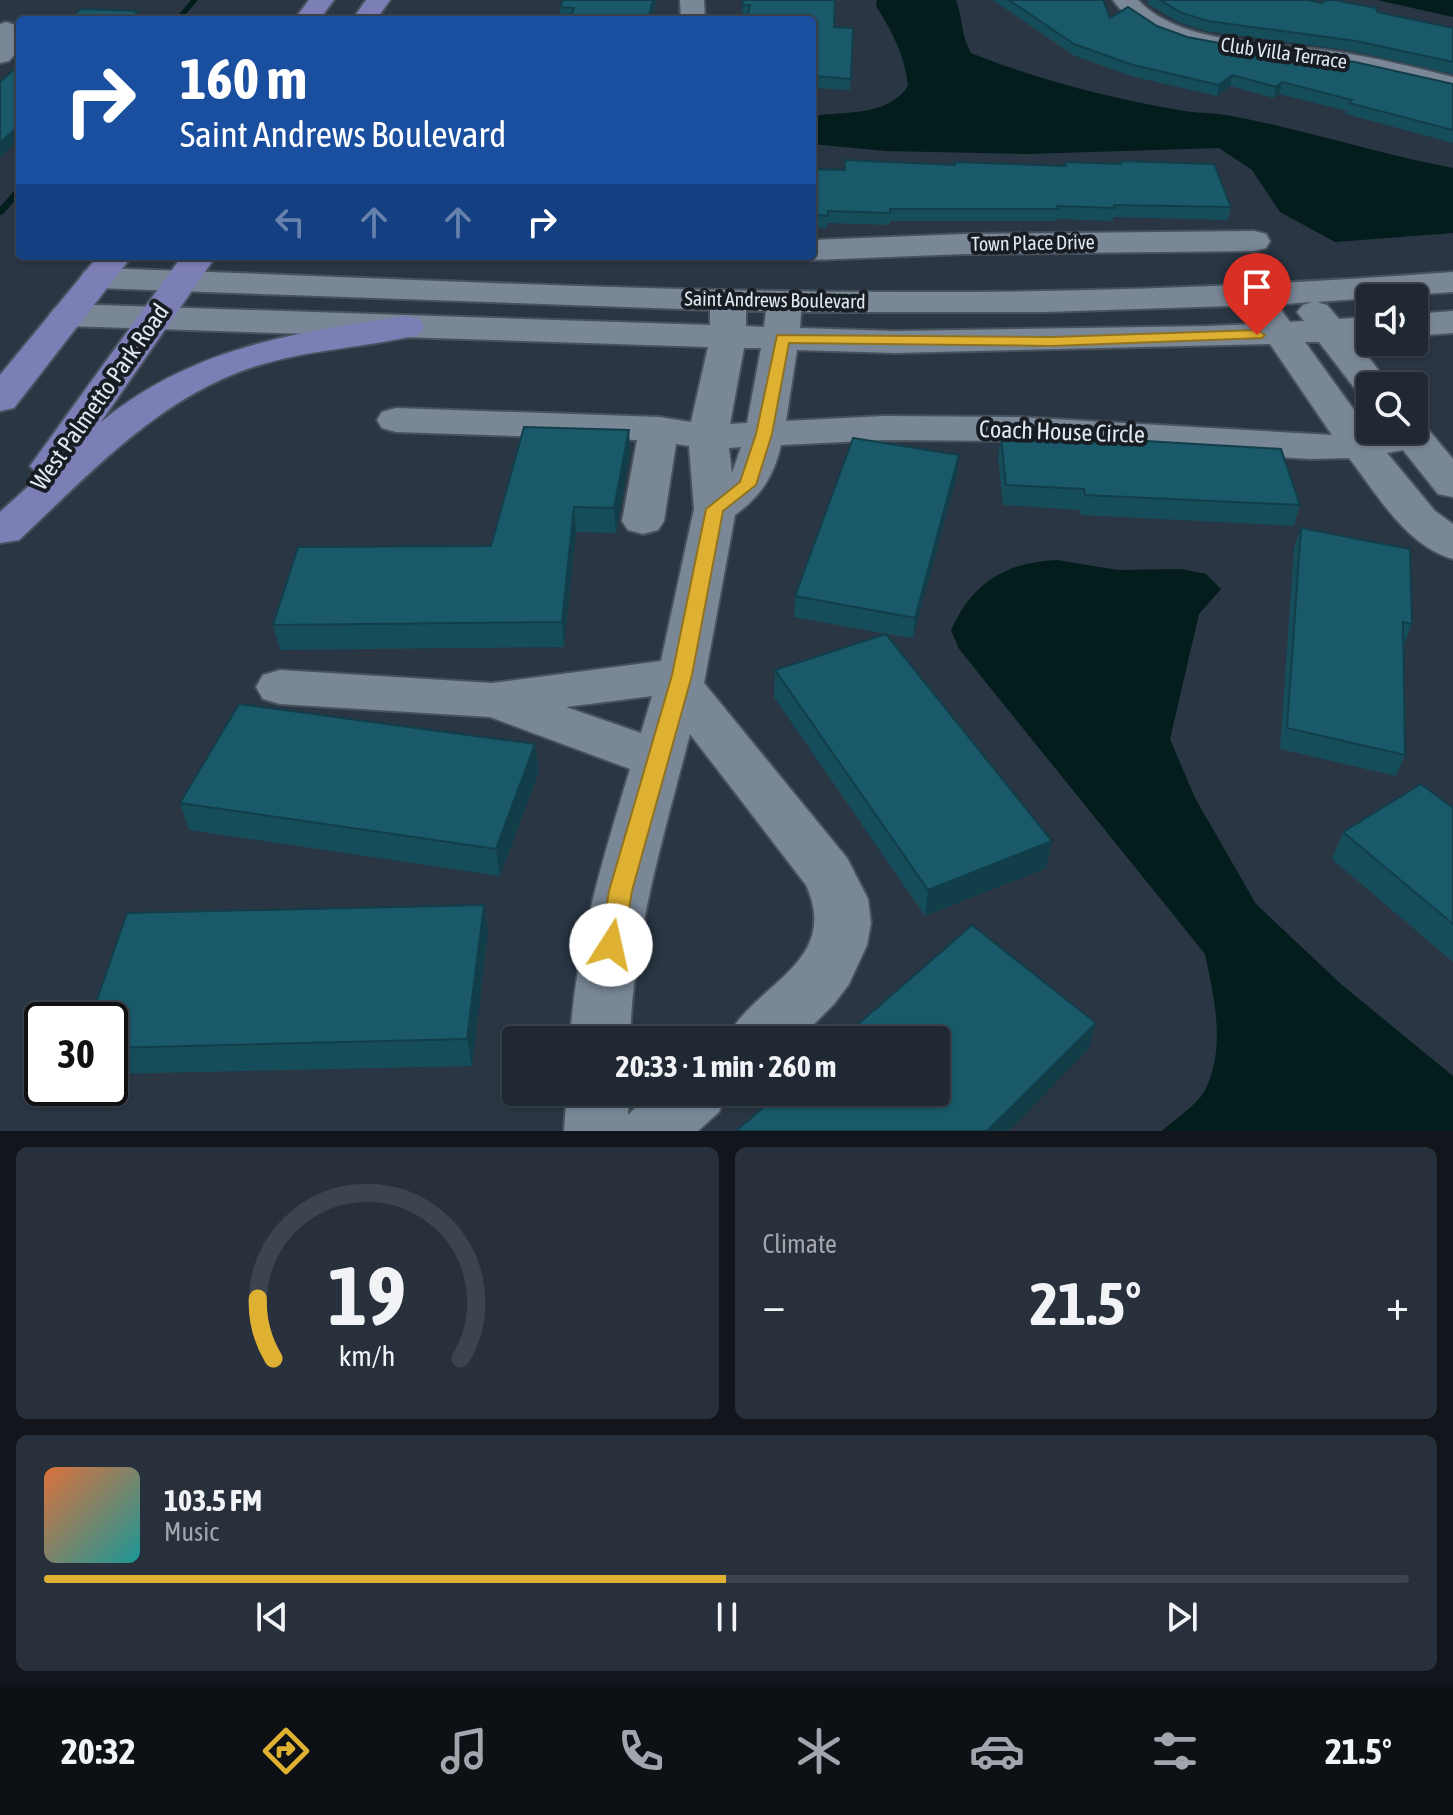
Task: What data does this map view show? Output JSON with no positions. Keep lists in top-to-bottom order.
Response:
{
  "streets": {
    "main road": ["West Palmetto Park Road"],
    "street": [
      "Club Villa Terrace",
      "Town Place Drive",
      "Saint Andrews Boulevard",
      "Coach House Circle"
    ]
  },
  "crossings": [
    ["Saint Andrews Boulevard", "West Palmetto Park Road"]
  ],
  "page": {
    "turn": ["160 m", "Saint Andrews Boulevard"],
    "limit": "30",
    "trip": "20:33 · 1 min · 260 m",
    "tile": "Climate",
    "heat": ["−", "21.5°", "+"],
    "song": ["103.5 FM", "Music"],
    "tabs": ["20:32", "21.5°"],
    "gauge": ["19", "km/h"]
  }
}
